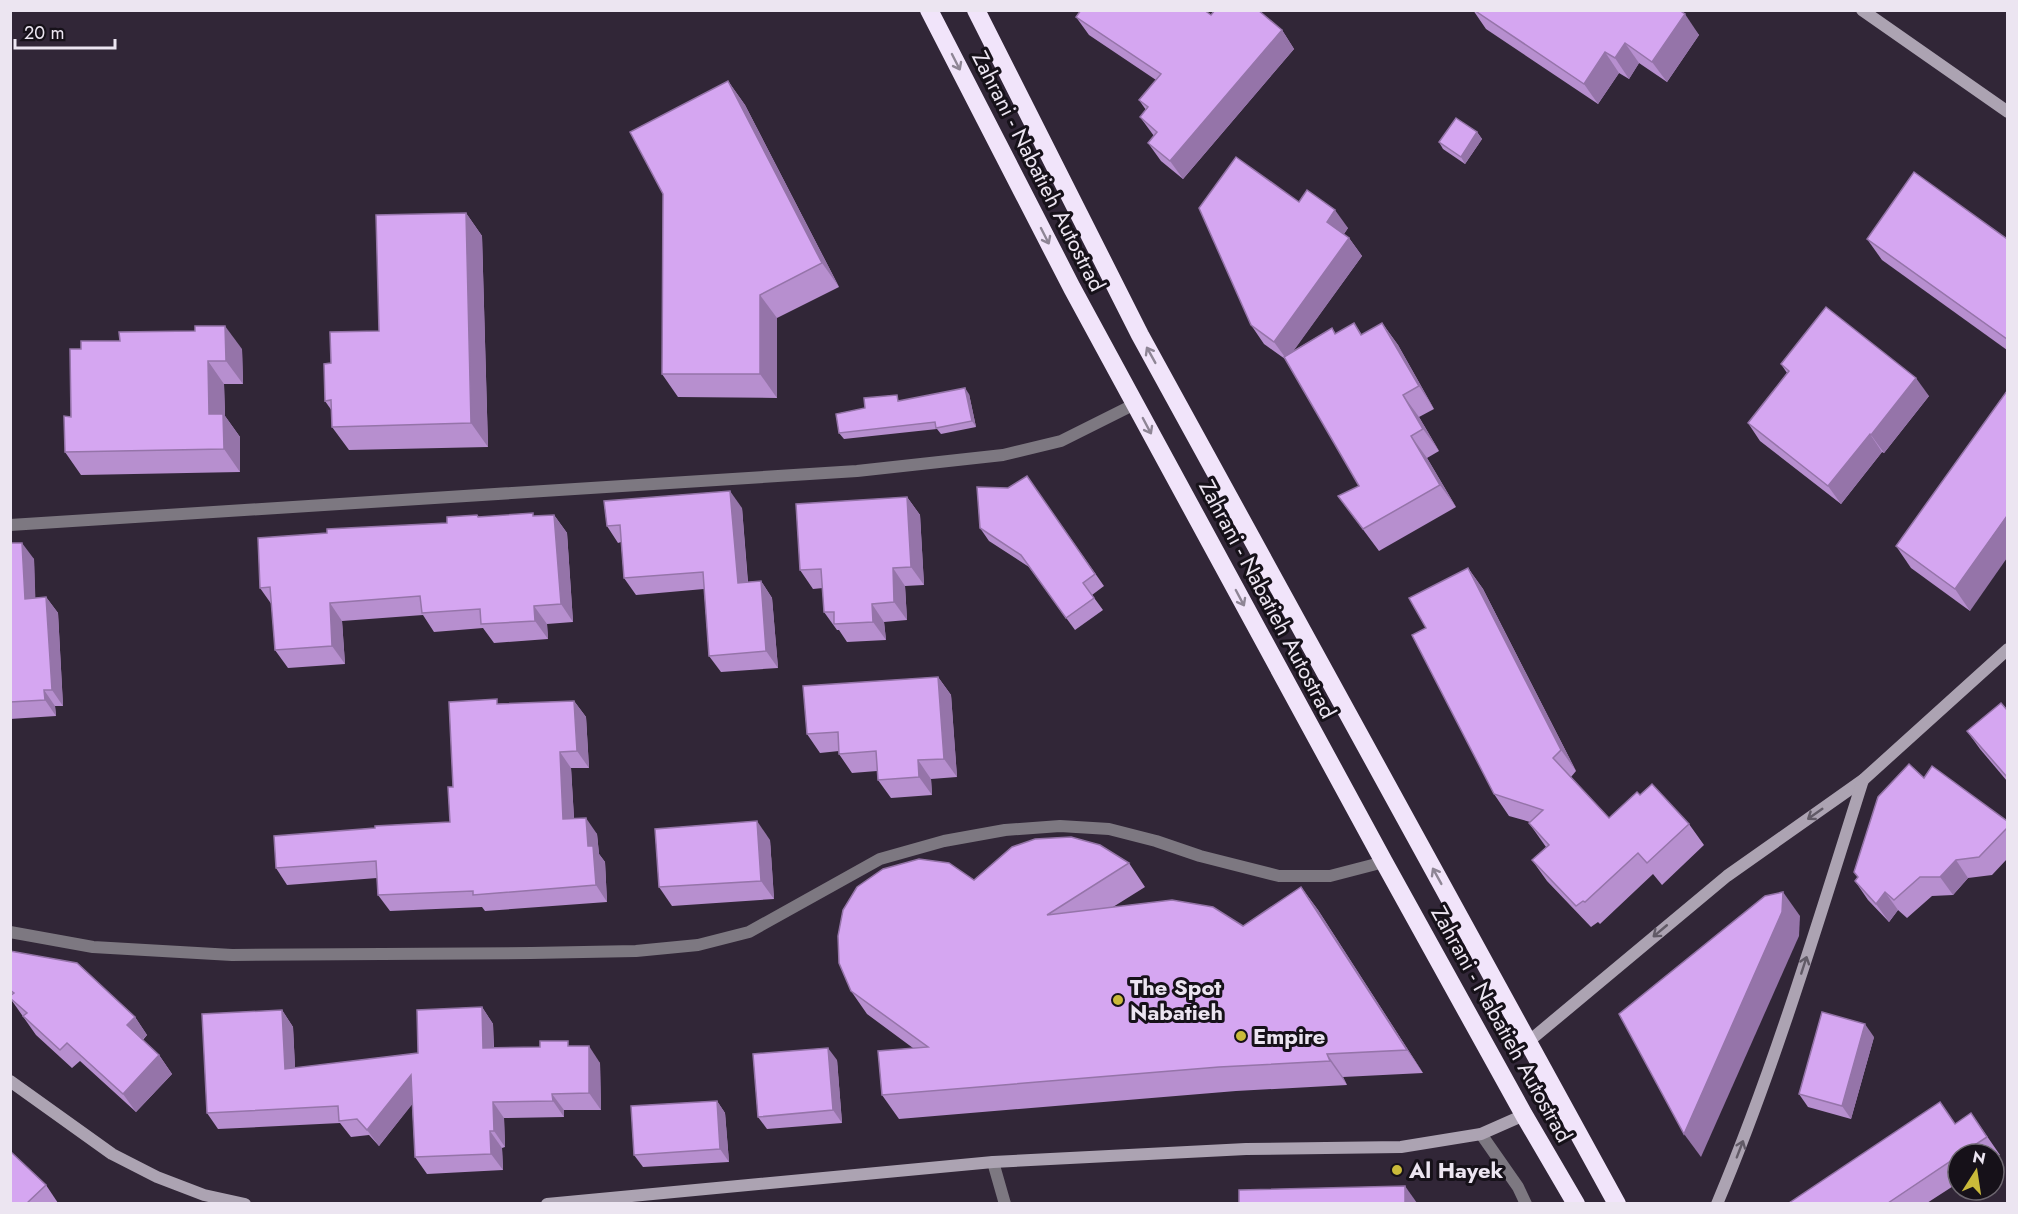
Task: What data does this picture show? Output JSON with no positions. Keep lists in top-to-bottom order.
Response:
{
  "streets": {
    "highway": ["Zahrani - Nabatieh Autostrad"]
  },
  "places": ["The Spot Nabatieh", "Empire", "Al Hayek"],
  "scale_bar": "20 m",
  "north": "top"
}
